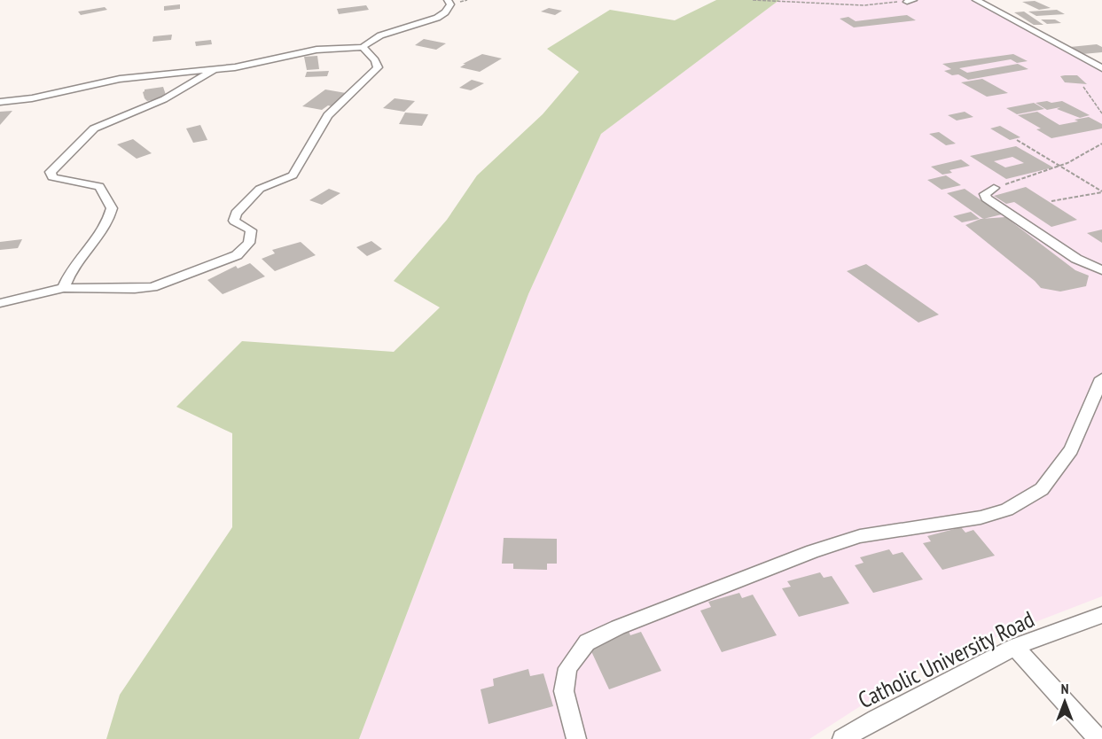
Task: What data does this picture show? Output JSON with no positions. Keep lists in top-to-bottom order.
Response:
{
  "streets": {
    "street": ["Catholic University Road"]
  },
  "north": "top"
}
